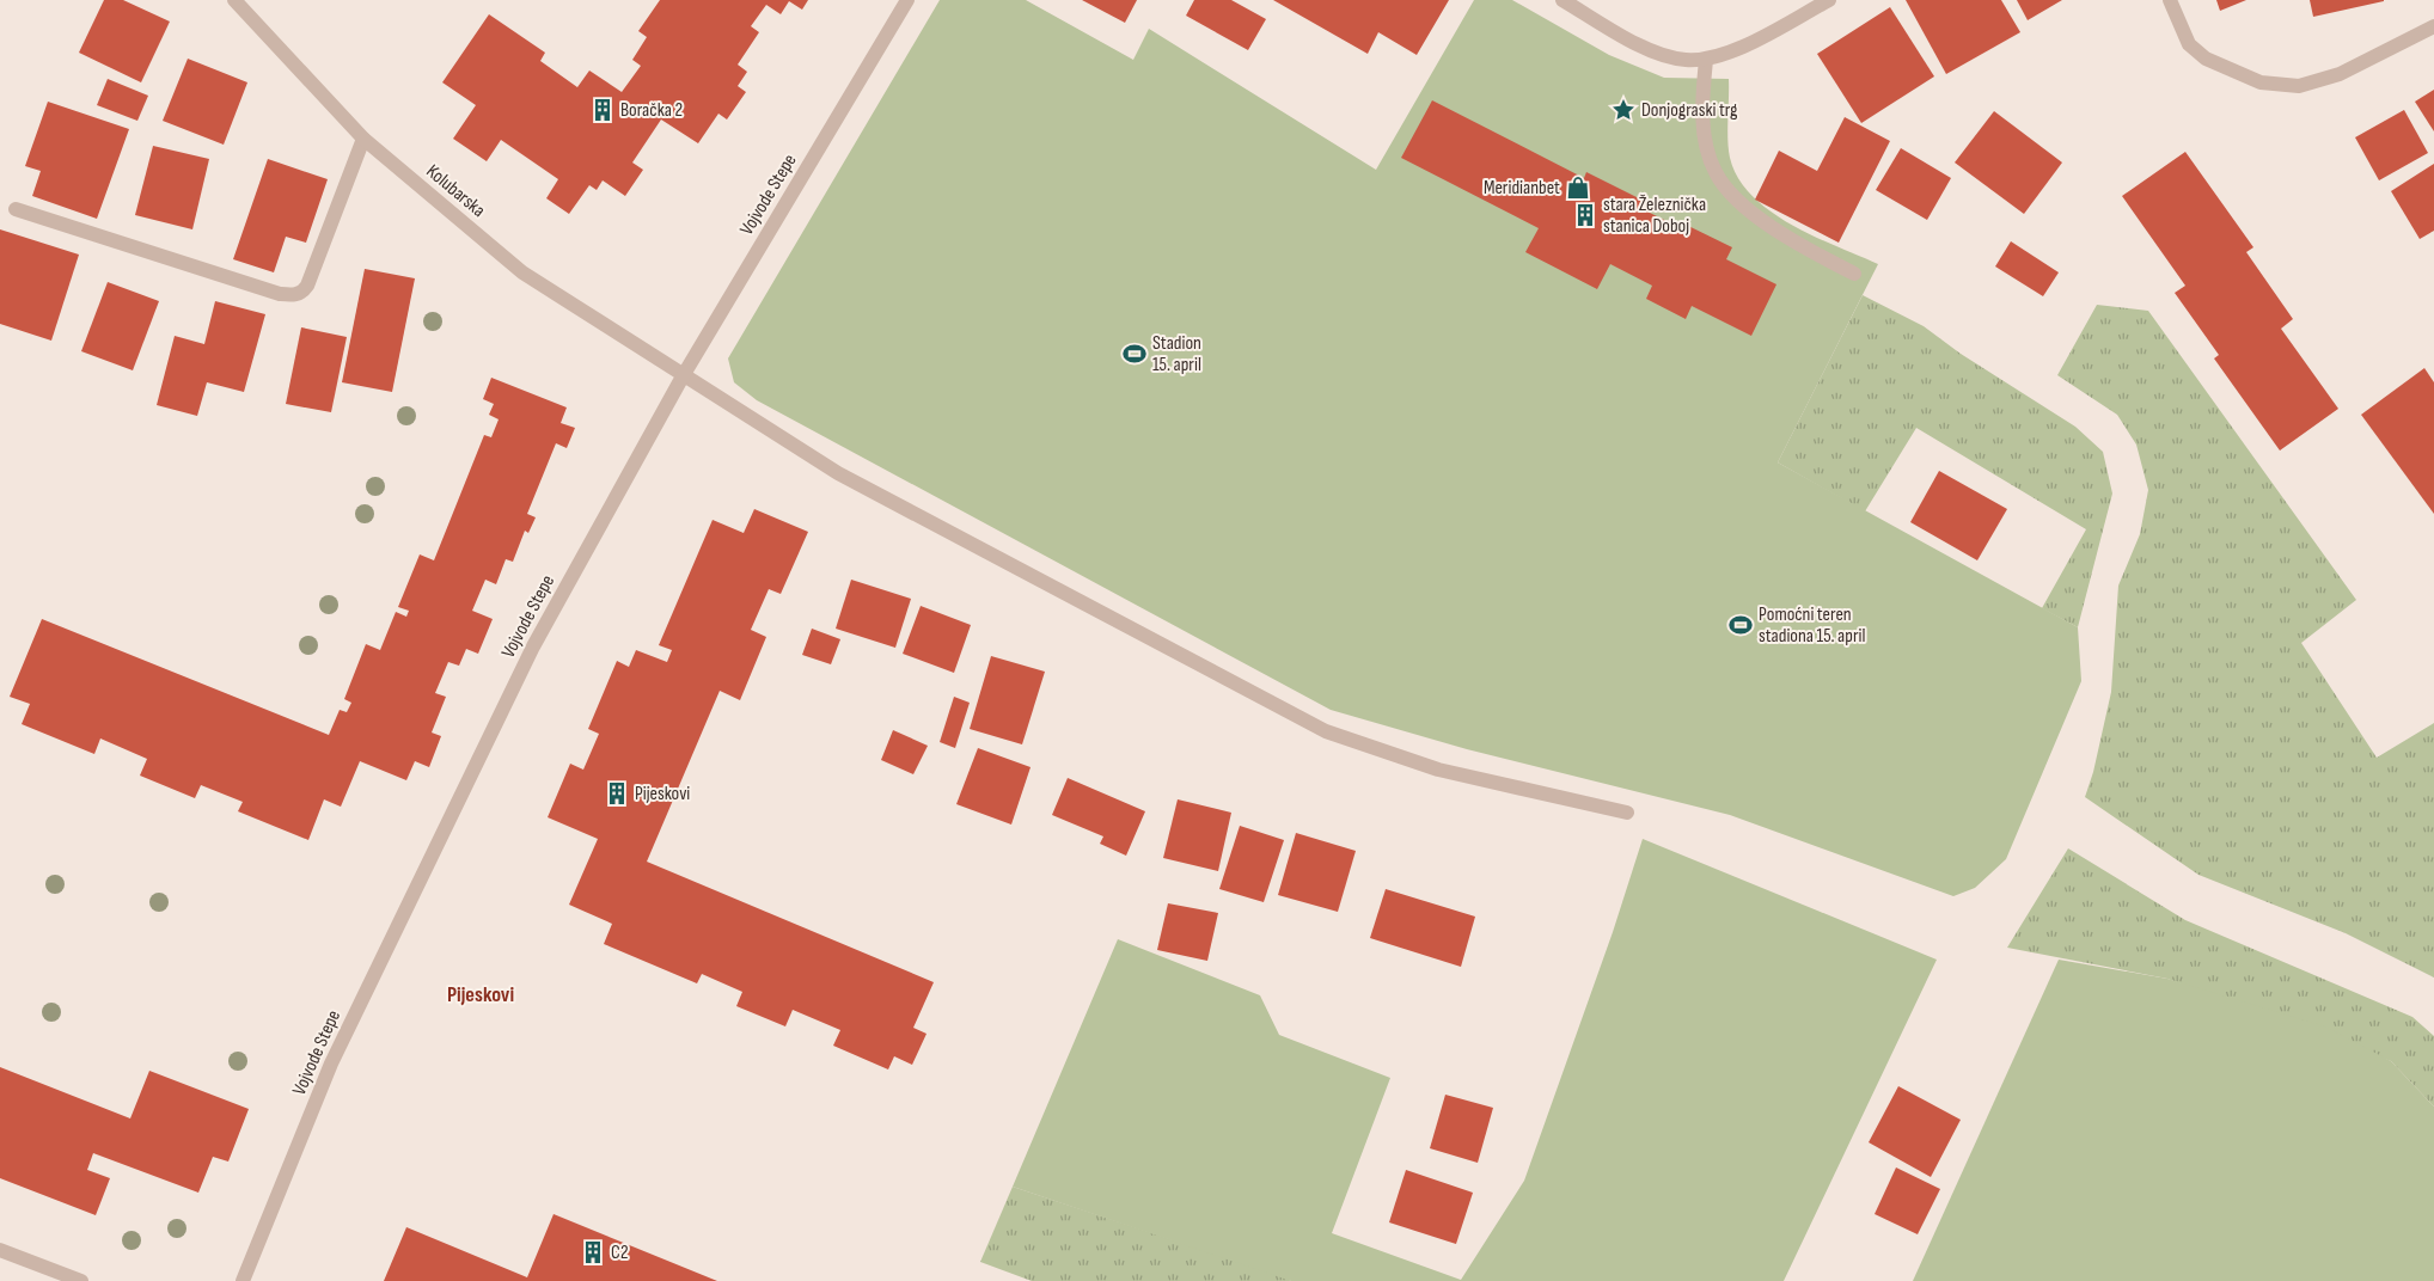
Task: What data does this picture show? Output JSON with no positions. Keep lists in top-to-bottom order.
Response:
{
  "streets": {
    "street": ["Kolubarska", "Vojvode Stepe"]
  },
  "crossings": [
    ["Kolubarska", "Vojvode Stepe"]
  ],
  "districts": ["Pijeskovi"],
  "places": {
    "building": [
      "Boračka 2",
      "stara Železnička stanica Doboj",
      "Pijeskovi",
      "C2"
    ],
    "place": ["Donjograski trg"],
    "shop": ["Meridianbet"],
    "sports": ["Stadion 15. april", "Pomoćni teren stadiona 15. april"]
  }
}
